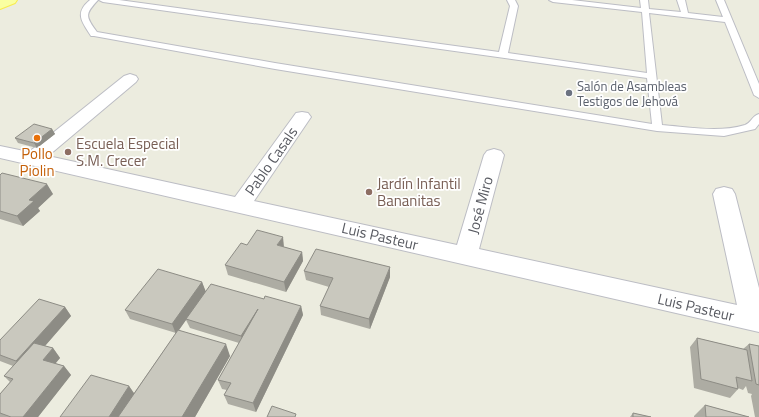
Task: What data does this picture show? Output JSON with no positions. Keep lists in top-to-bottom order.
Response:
{
  "streets": {
    "street": ["Pablo Casals", "José Miro", "Luis Pasteur"]
  },
  "crossings": [
    ["Pablo Casals", "Luis Pasteur"],
    ["José Miro", "Luis Pasteur"]
  ],
  "places": [
    "Salón de Asambleas Testigos de Jehová",
    "Pollo Piolin",
    "Escuela Especial S.M. Crecer",
    "Jardín Infantil Bananitas"
  ]
}
